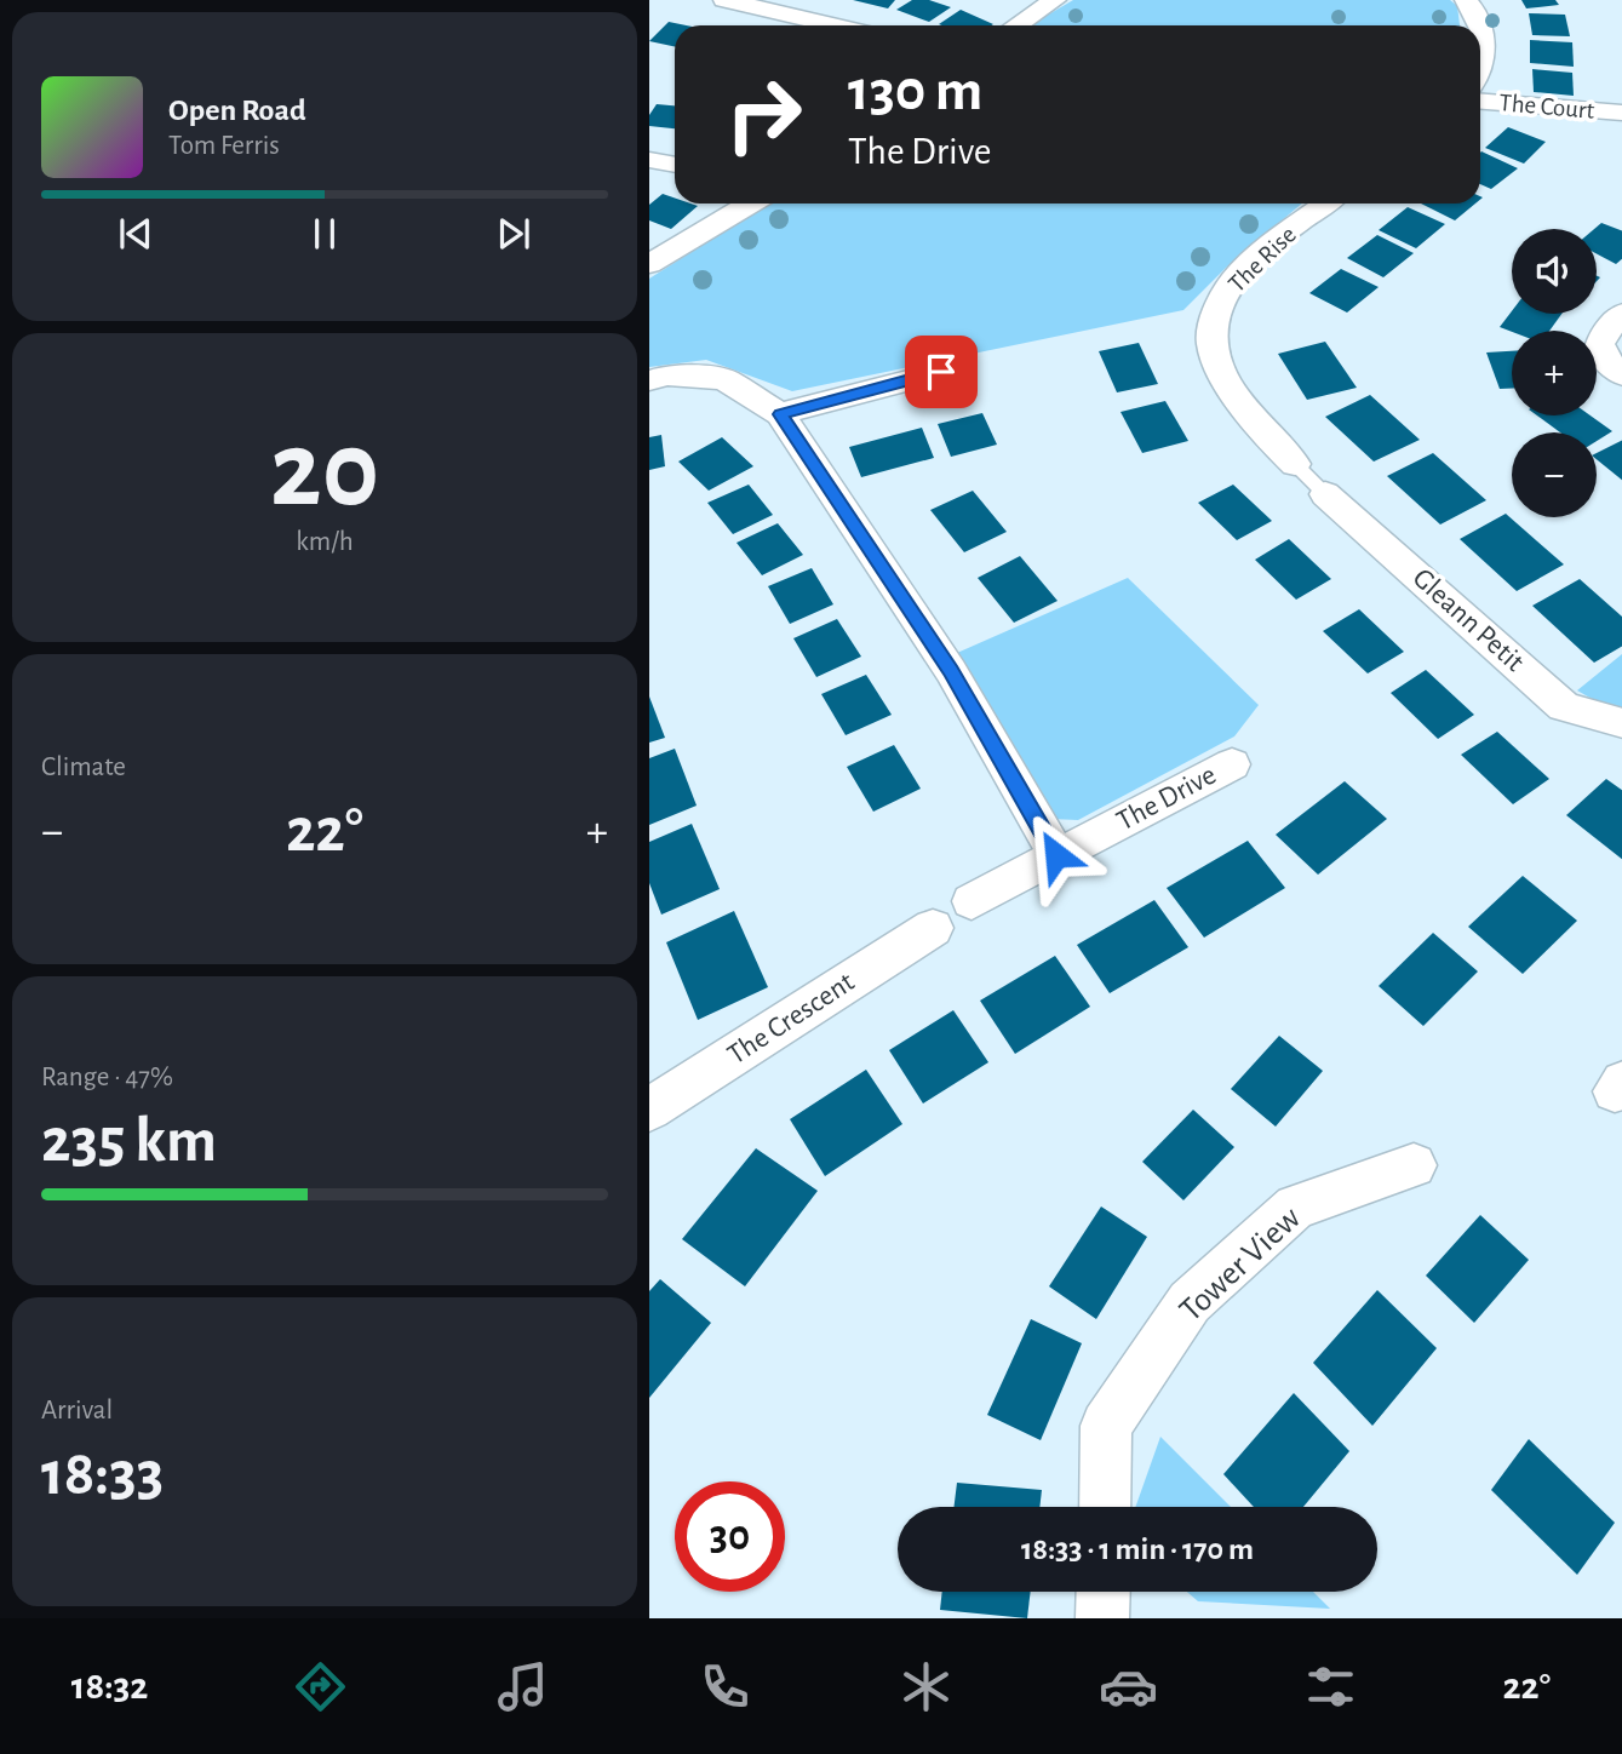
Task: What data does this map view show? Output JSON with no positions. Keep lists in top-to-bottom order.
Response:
{
  "streets": {
    "street": [
      "The Court",
      "The Rise",
      "Gleann Petit",
      "The Drive",
      "The Crescent",
      "Tower View"
    ]
  },
  "page": {
    "turn": ["130 m", "The Drive"],
    "song": ["Open Road", "Tom Ferris"],
    "map_buttons": ["+", "−"],
    "tile": [
      ["20", "km/h"],
      "Climate",
      ["Range · 47%", "235 km"],
      ["Arrival", "18:33"]
    ],
    "heat": ["−", "22°", "+"],
    "limit": "30",
    "trip": "18:33 · 1 min · 170 m",
    "tabs": ["18:32", "22°"]
  }
}
